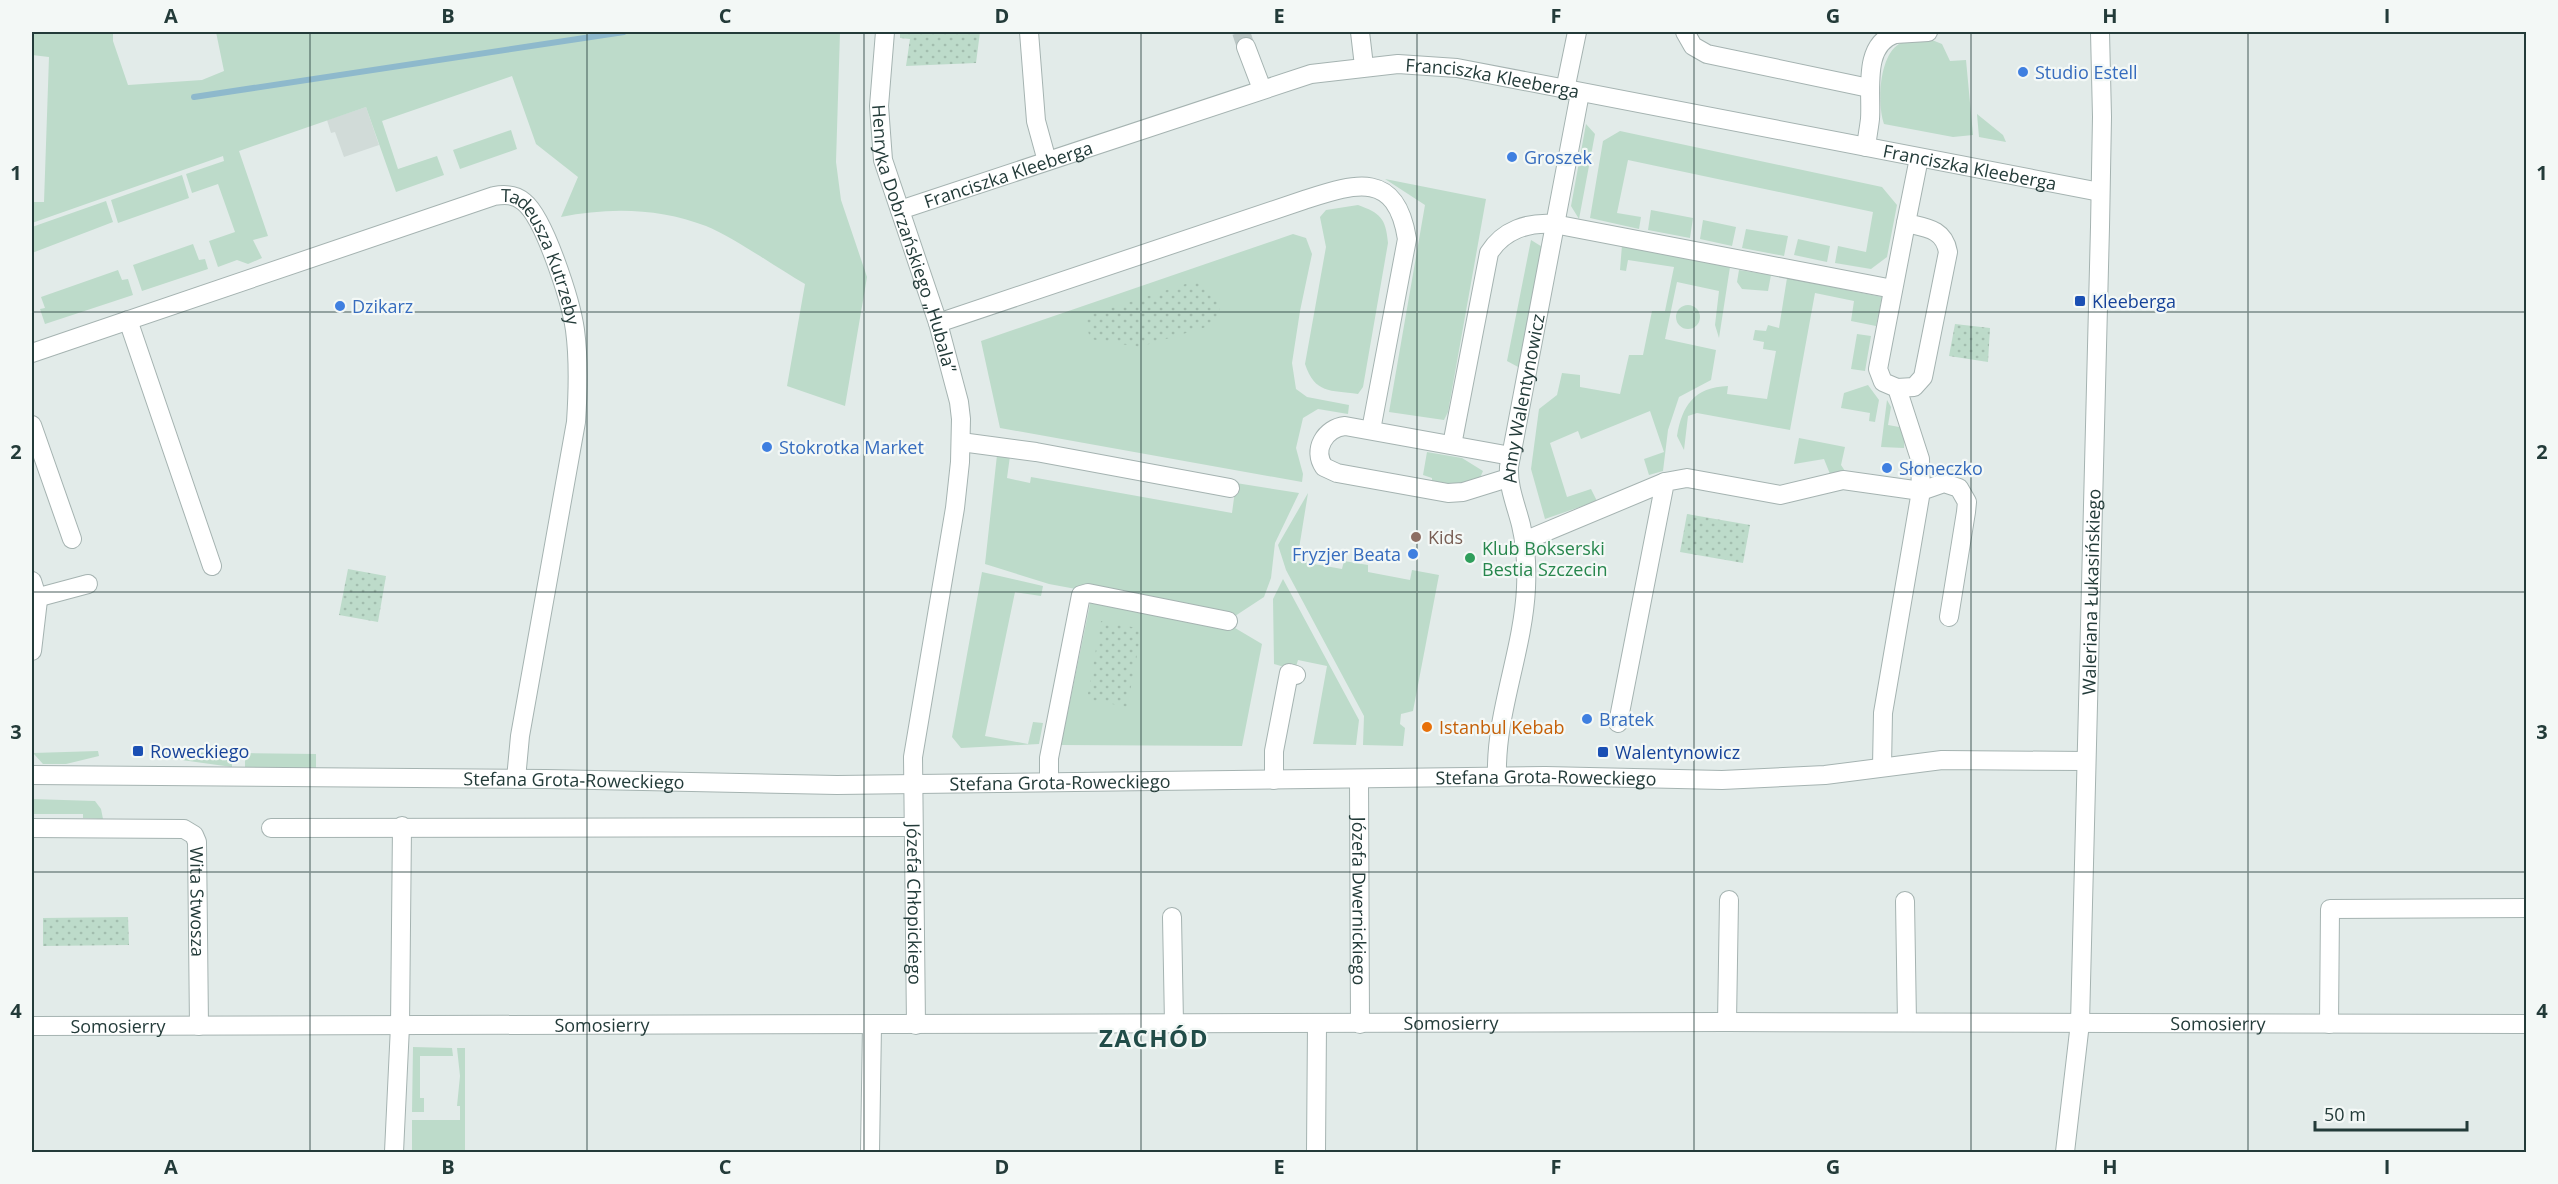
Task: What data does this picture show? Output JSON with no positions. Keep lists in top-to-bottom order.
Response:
{
  "streets": {
    "street": [
      "Franciszka Kleeberga",
      "Henryka Dobrzańskiego „Hubala”",
      "Tadeusza Kutrzeby",
      "Anny Walentynowicz",
      "Waleriana Łukasińskiego",
      "Stefana Grota-Roweckiego",
      "Józefa Dwernickiego",
      "Wita Stwosza",
      "Józefa Chłopickiego",
      "Somosierry"
    ]
  },
  "crossings": [
    ["Franciszka Kleeberga", "Henryka Dobrzańskiego „Hubala”"],
    ["Franciszka Kleeberga", "Anny Walentynowicz"],
    ["Franciszka Kleeberga", "Waleriana Łukasińskiego"],
    ["Henryka Dobrzańskiego „Hubala”", "Stefana Grota-Roweckiego"],
    ["Henryka Dobrzańskiego „Hubala”", "Józefa Chłopickiego"],
    ["Tadeusza Kutrzeby", "Stefana Grota-Roweckiego"],
    ["Anny Walentynowicz", "Stefana Grota-Roweckiego"],
    ["Waleriana Łukasińskiego", "Stefana Grota-Roweckiego"],
    ["Waleriana Łukasińskiego", "Somosierry"],
    ["Stefana Grota-Roweckiego", "Józefa Dwernickiego"],
    ["Stefana Grota-Roweckiego", "Józefa Chłopickiego"],
    ["Józefa Dwernickiego", "Somosierry"],
    ["Wita Stwosza", "Somosierry"],
    ["Józefa Chłopickiego", "Somosierry"]
  ],
  "districts": ["ZACHÓD"],
  "places": {
    "other": [
      "Studio Estell",
      "Groszek",
      "Dzikarz",
      "Stokrotka Market",
      "Słoneczko",
      "Kids",
      "Fryzjer Beata",
      "Klub Bokserski Bestia Szczecin",
      "Bratek",
      "Istanbul Kebab"
    ],
    "transit": ["Kleeberga", "Roweckiego", "Walentynowicz"]
  },
  "scale_bar": "50 m",
  "grid": {
    "columns": [
      "A",
      "B",
      "C",
      "D",
      "E",
      "F",
      "G",
      "H",
      "I"
    ],
    "rows": [
      "1",
      "2",
      "3",
      "4"
    ]
  }
}
